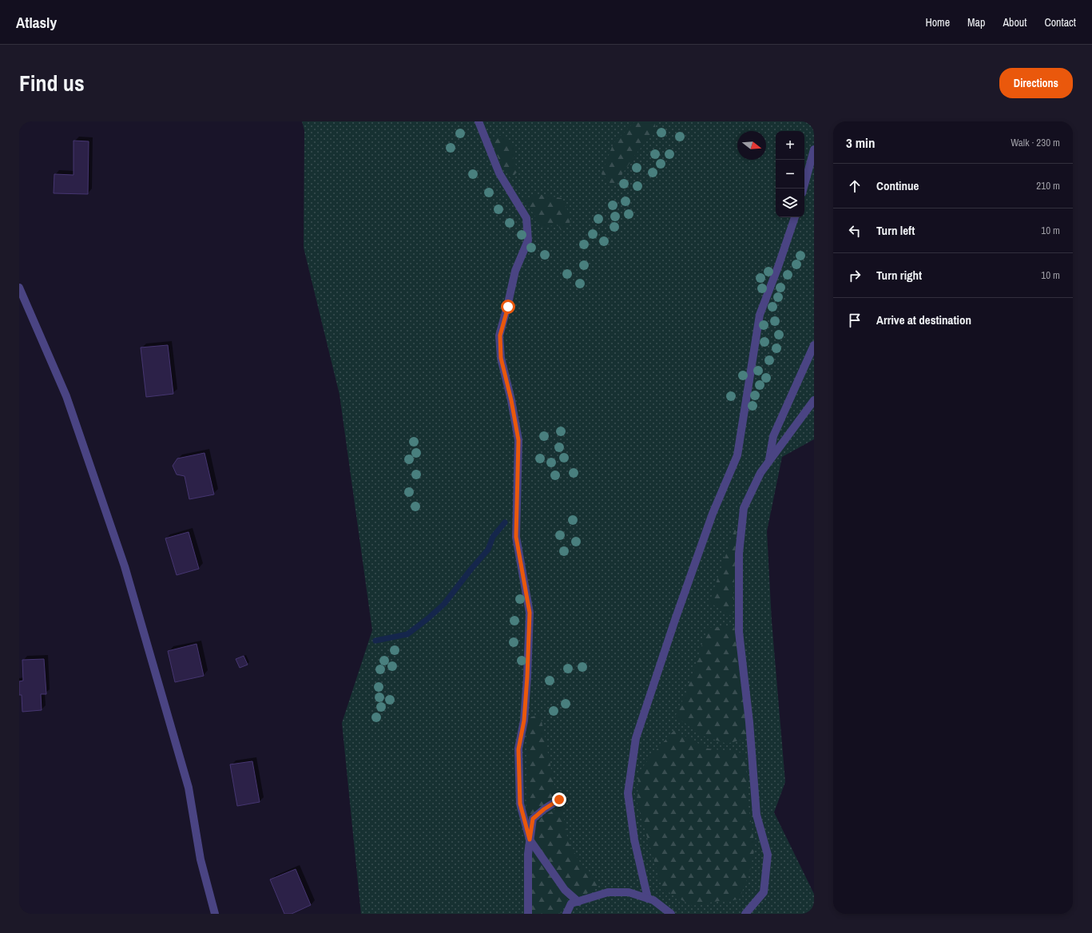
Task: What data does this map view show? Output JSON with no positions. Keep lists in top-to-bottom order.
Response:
{
  "north": "right",
  "page": {
    "header": "Atlasly",
    "nav": [
      "Home",
      "Map",
      "About",
      "Contact"
    ],
    "title": "Find us",
    "buttons": "Directions",
    "heading": ["3 min", "Walk · 230 m"],
    "map_buttons": ["+", "−"],
    "list": [
      ["Continue", "210 m"],
      ["Turn left", "10 m"],
      ["Turn right", "10 m"],
      "Arrive at destination"
    ]
  }
}
